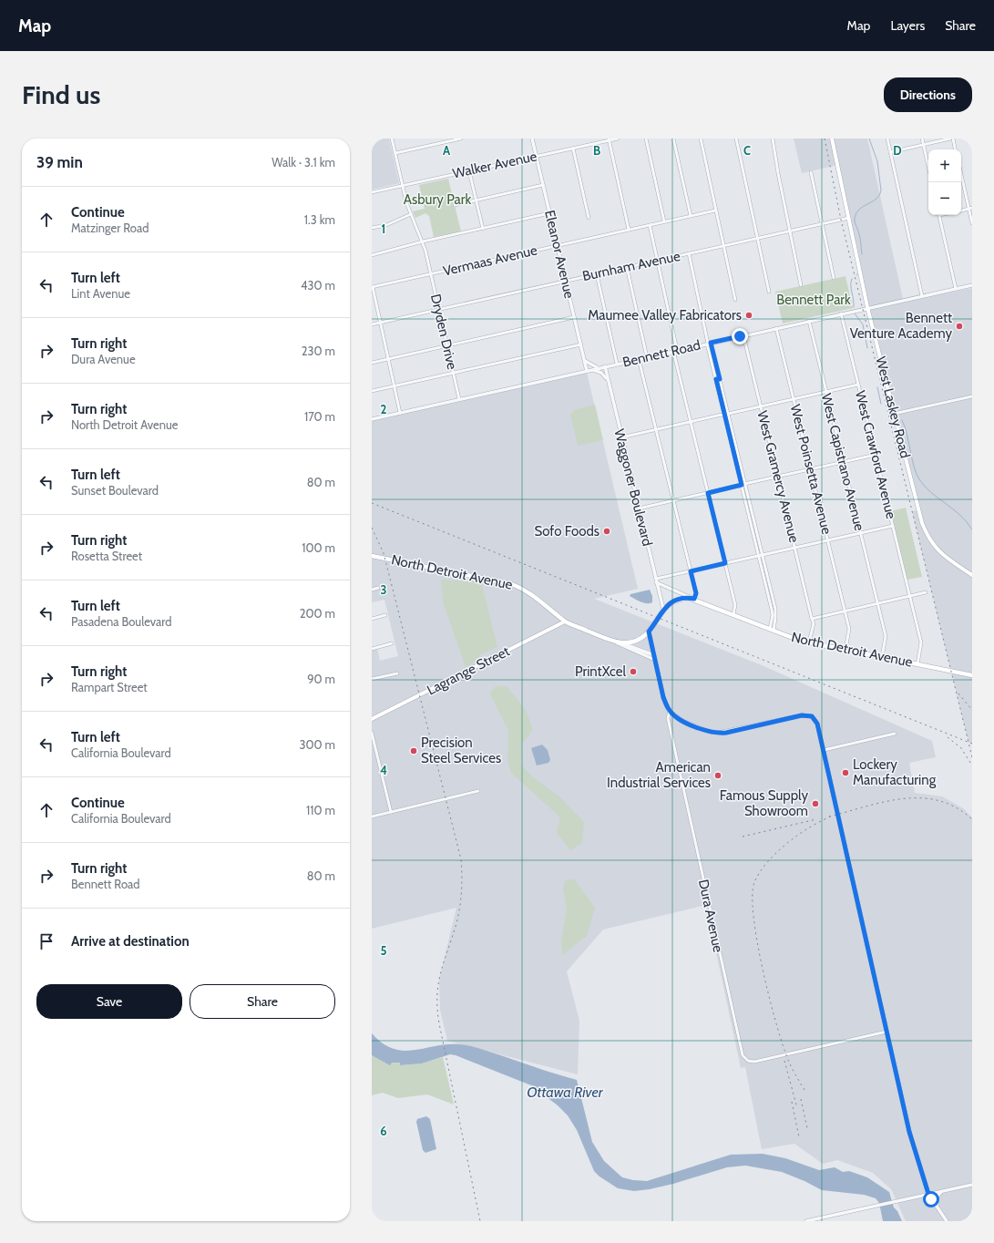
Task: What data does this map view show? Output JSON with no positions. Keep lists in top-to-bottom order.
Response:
{
  "streets": {
    "main road": ["West Laskey Road", "North Detroit Avenue", "Lagrange Street"],
    "street": [
      "Walker Avenue",
      "Eleanor Avenue",
      "Vermaas Avenue",
      "Burnham Avenue",
      "Dryden Drive",
      "Bennett Road",
      "West Crawford Avenue",
      "West Capistrano Avenue",
      "West Poinsetta Avenue",
      "West Gramercy Avenue",
      "Waggoner Boulevard",
      "Dura Avenue"
    ]
  },
  "crossings": [
    ["Walker Avenue", "Eleanor Avenue"],
    ["Walker Avenue", "Dryden Drive"],
    ["Eleanor Avenue", "Vermaas Avenue"],
    ["Eleanor Avenue", "Burnham Avenue"],
    ["Eleanor Avenue", "Bennett Road"],
    ["Vermaas Avenue", "Dryden Drive"],
    ["Burnham Avenue", "Dryden Drive"],
    ["Burnham Avenue", "West Laskey Road"],
    ["Dryden Drive", "Bennett Road"],
    ["Bennett Road", "West Laskey Road"],
    ["Bennett Road", "West Crawford Avenue"],
    ["Bennett Road", "West Capistrano Avenue"],
    ["Bennett Road", "West Poinsetta Avenue"],
    ["Bennett Road", "West Gramercy Avenue"],
    ["Bennett Road", "Waggoner Boulevard"],
    ["West Crawford Avenue", "North Detroit Avenue"],
    ["West Capistrano Avenue", "North Detroit Avenue"],
    ["West Poinsetta Avenue", "North Detroit Avenue"],
    ["Waggoner Boulevard", "North Detroit Avenue"],
    ["North Detroit Avenue", "Lagrange Street"],
    ["North Detroit Avenue", "Dura Avenue"]
  ],
  "water": ["Ottawa River"],
  "parks": ["Asbury Park", "Bennett Park"],
  "places": [
    "Maumee Valley Fabricators",
    "Bennett Venture Academy",
    "Sofo Foods",
    "PrintXcel",
    "Precision Steel Services",
    "Lockery Manufacturing",
    "American Industrial Services",
    "Famous Supply Showroom"
  ],
  "page": {
    "header": "Map",
    "nav": ["Map", "Layers", "Share"],
    "buttons": [
      "Directions",
      ["Save", "Share"]
    ],
    "title": "Find us",
    "heading": ["39 min", "Walk · 3.1 km"],
    "map_buttons": ["+", "−"],
    "list": [
      ["Continue", "Matzinger Road", "1.3 km"],
      ["Turn left", "Lint Avenue", "430 m"],
      ["Turn right", "Dura Avenue", "230 m"],
      ["Turn right", "North Detroit Avenue", "170 m"],
      ["Turn left", "Sunset Boulevard", "80 m"],
      ["Turn right", "Rosetta Street", "100 m"],
      ["Turn left", "Pasadena Boulevard", "200 m"],
      ["Turn right", "Rampart Street", "90 m"],
      ["Turn left", "California Boulevard", "300 m"],
      ["Continue", "California Boulevard", "110 m"],
      ["Turn right", "Bennett Road", "80 m"],
      "Arrive at destination"
    ]
  },
  "grid": {
    "columns": [
      "A",
      "B",
      "C",
      "D"
    ],
    "rows": [
      "1",
      "2",
      "3",
      "4",
      "5",
      "6"
    ]
  }
}
